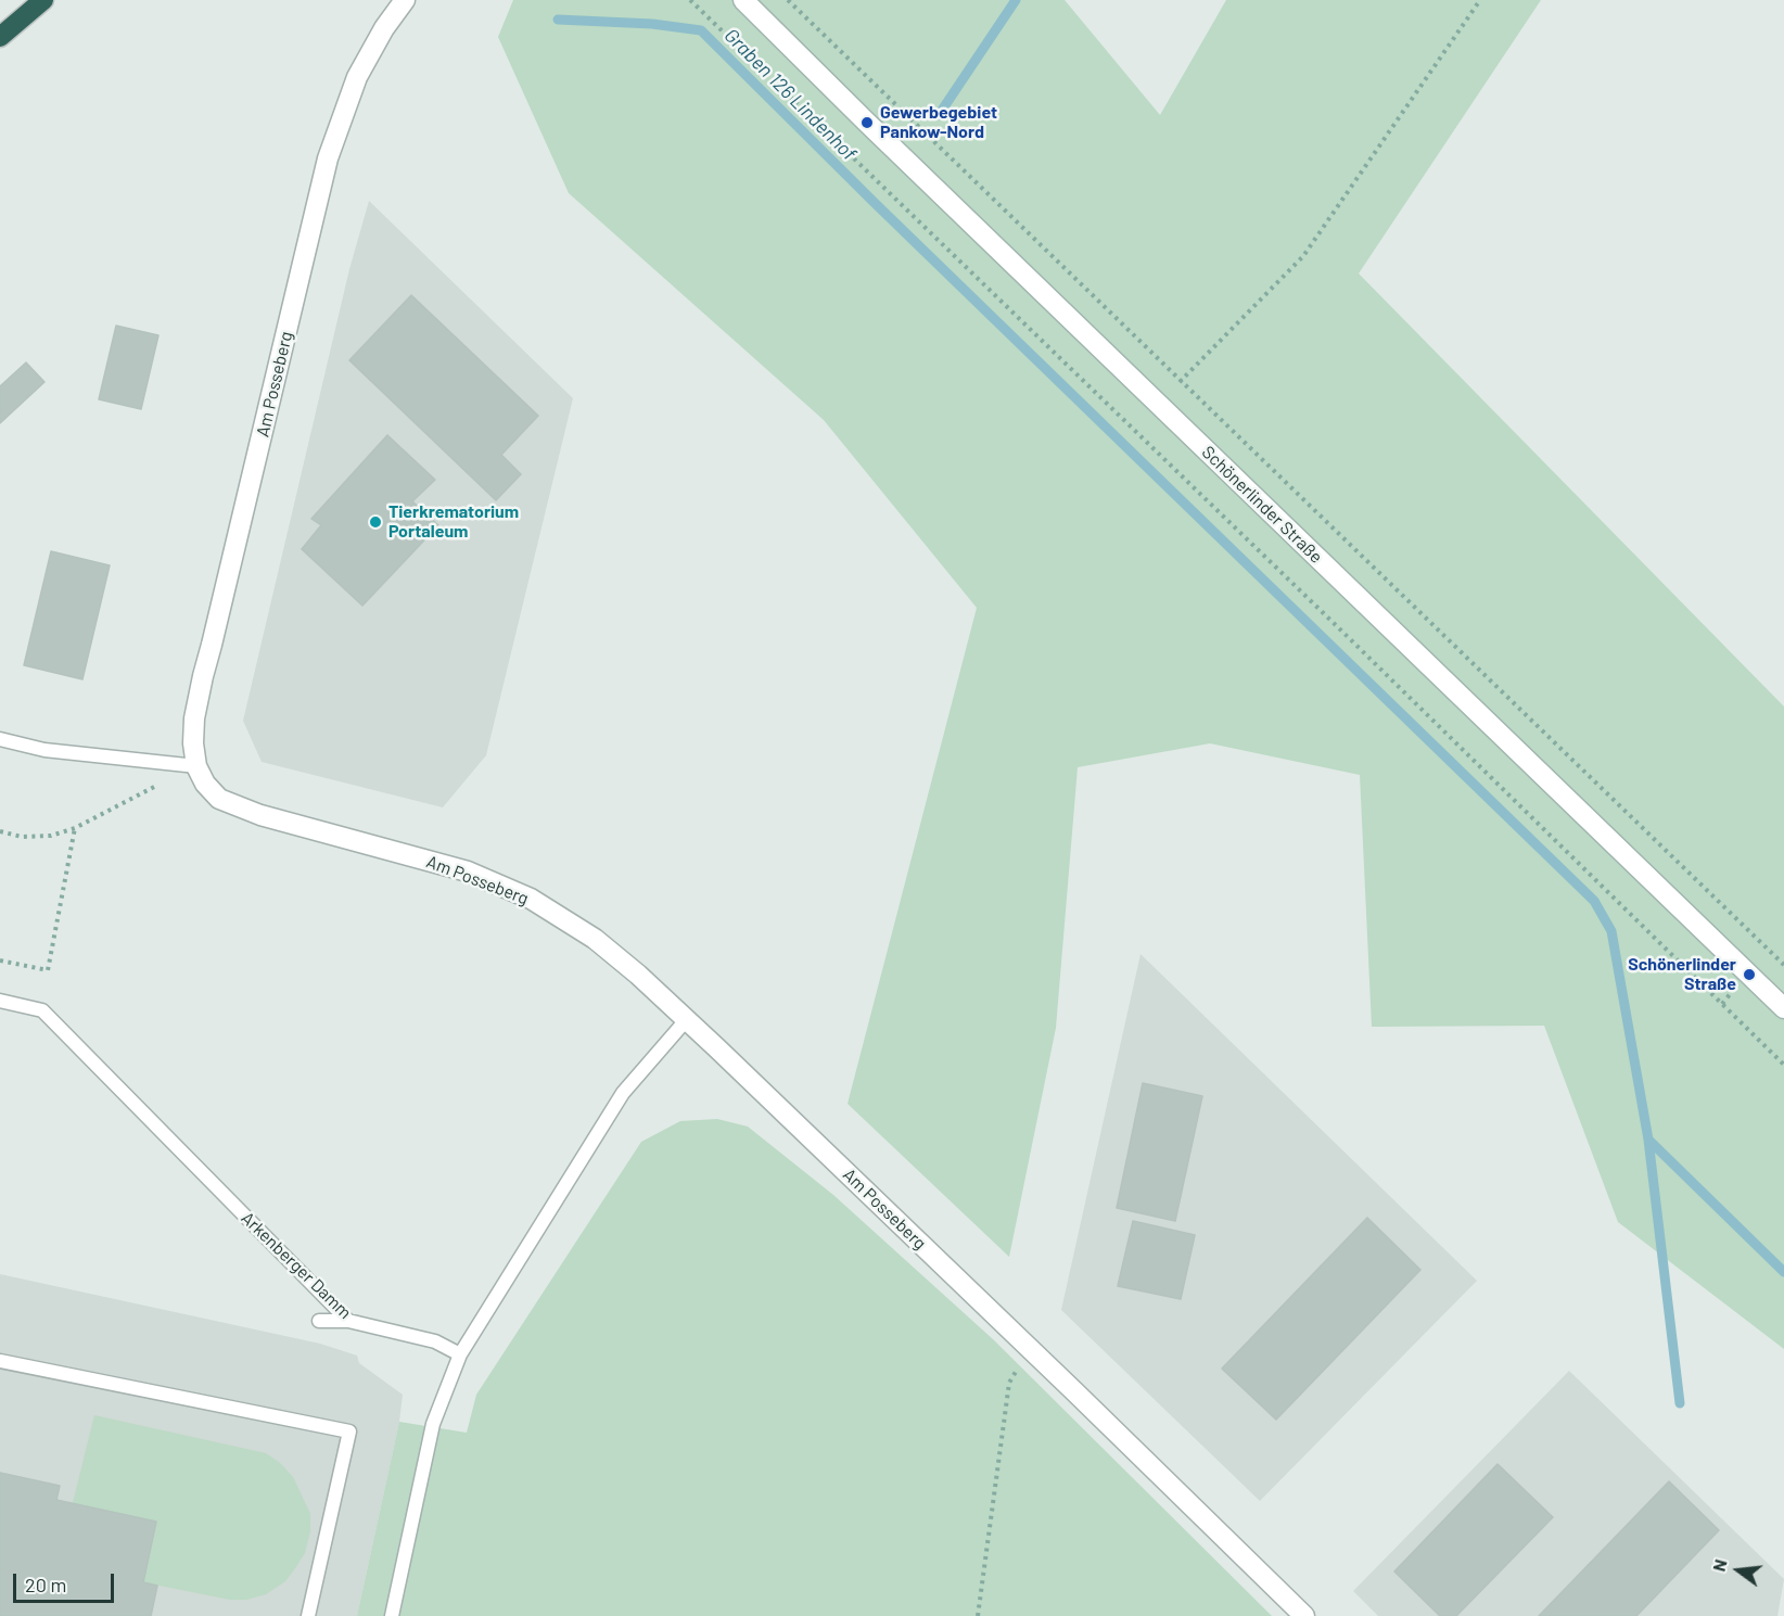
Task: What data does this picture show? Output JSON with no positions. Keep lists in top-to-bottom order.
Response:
{
  "streets": {
    "street": ["Am Posseberg", "Schönerlinder Straße"],
    "lane": ["Arkenberger Damm"]
  },
  "water": ["Graben 126 Lindenhof"],
  "places": ["Gewerbegebiet Pankow-Nord", "Tierkrematorium Portaleum", "Schönerlinder Straße"],
  "scale_bar": "20 m",
  "north": "left"
}
